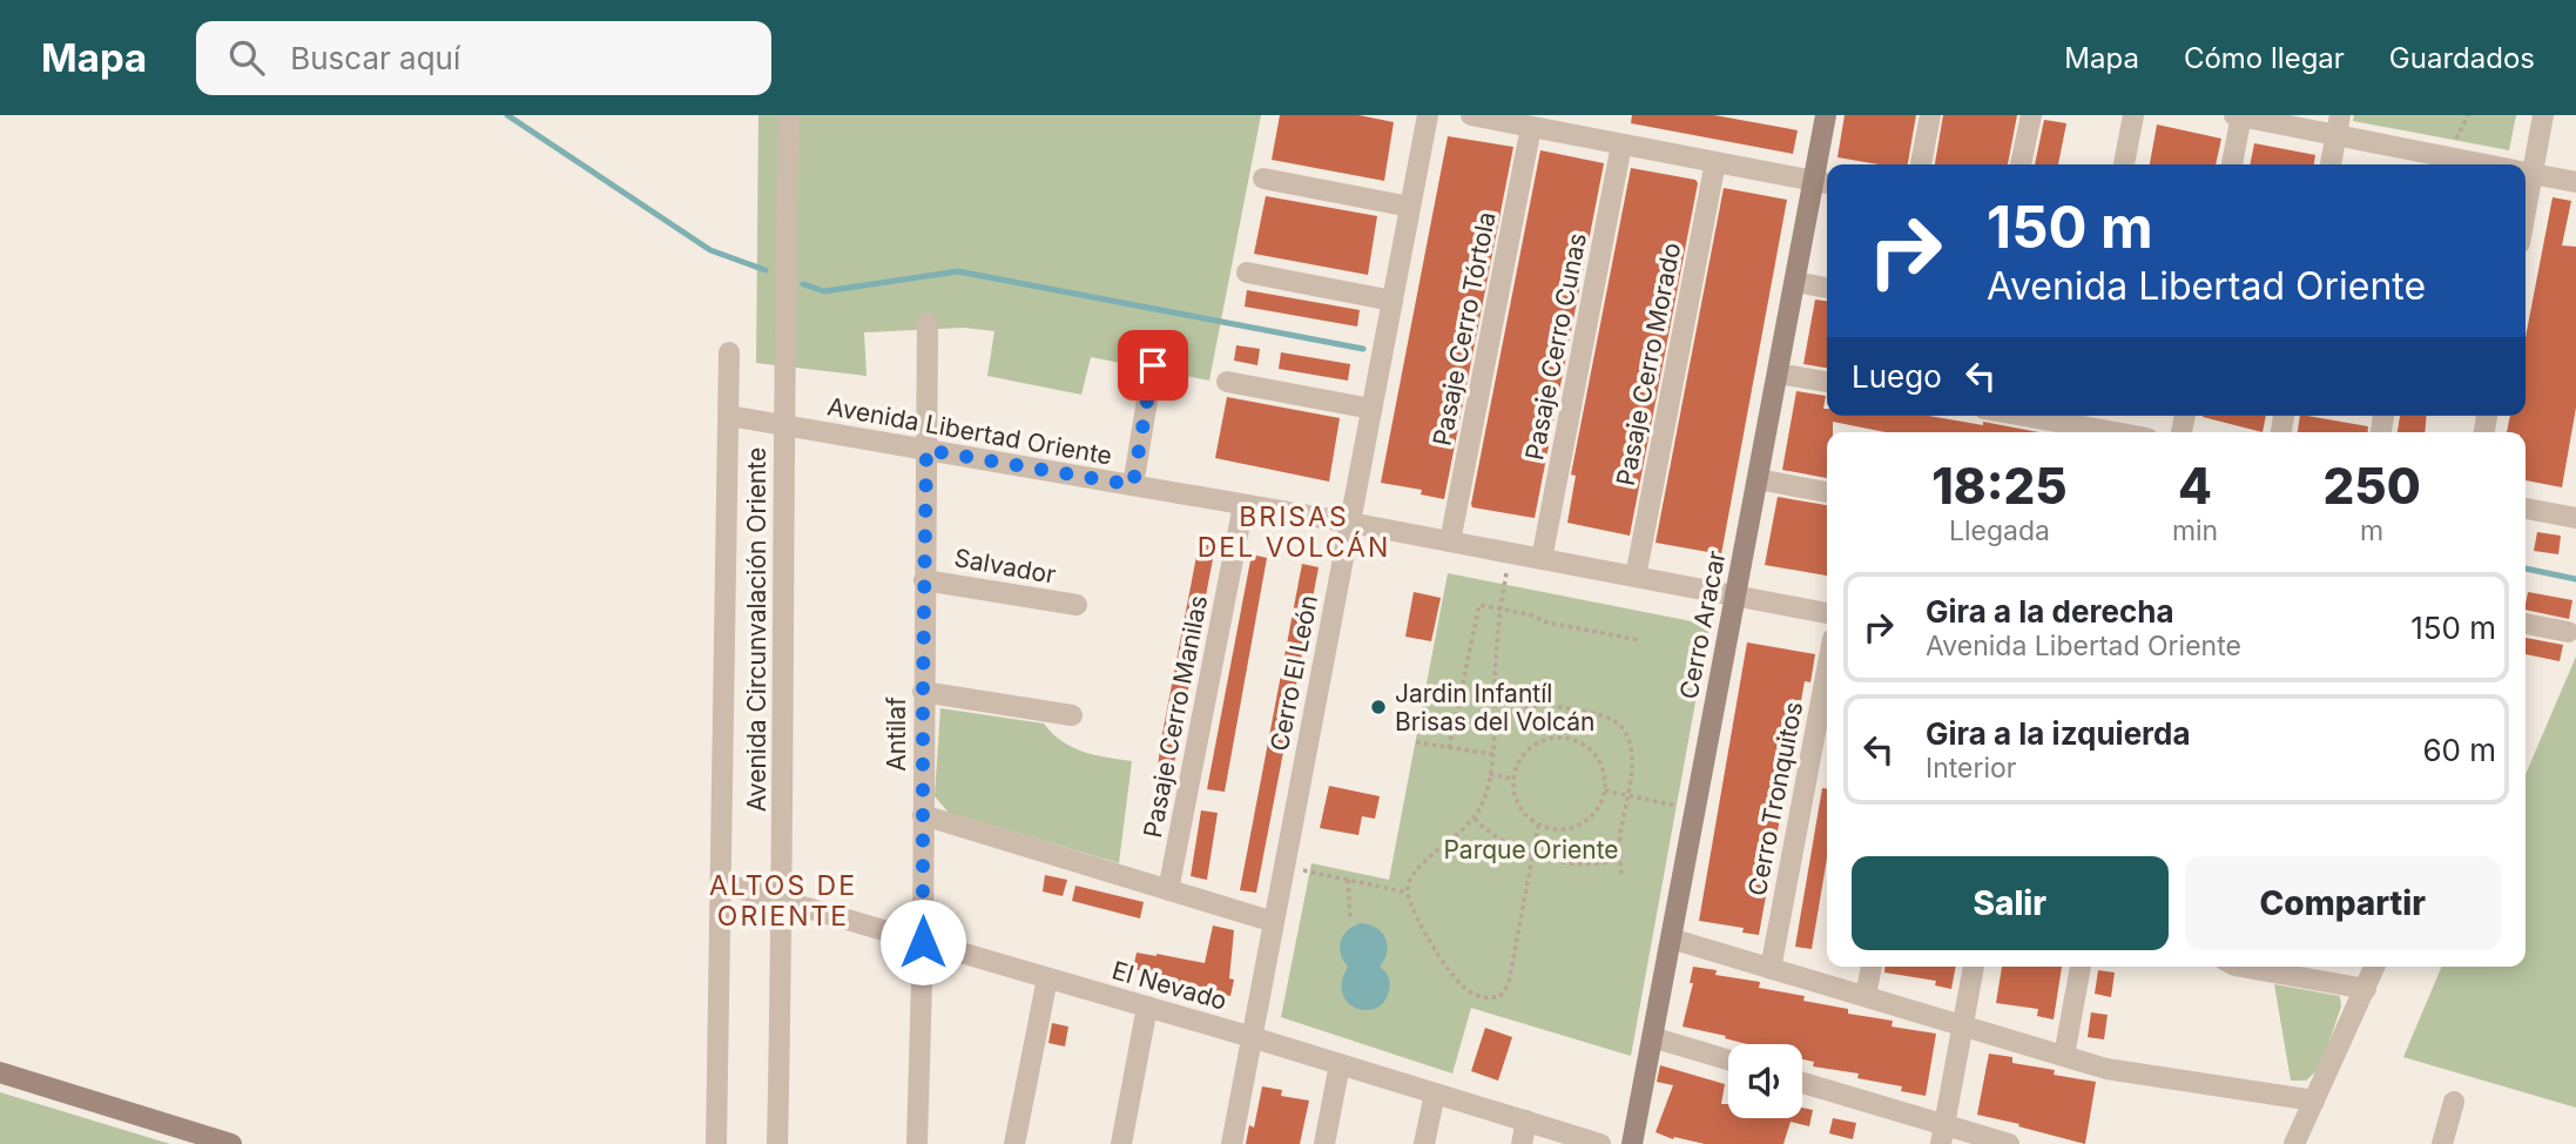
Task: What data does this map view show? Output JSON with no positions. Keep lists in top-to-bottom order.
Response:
{
  "streets": {
    "street": [
      "Pasaje Cerro Tórtola",
      "Pasaje Cerro Cunas",
      "Pasaje Cerro Morado",
      "Avenida Libertad Oriente",
      "Salvador",
      "Cerro Aracar",
      "Avenida Circunvalación Oriente",
      "Cerro El León",
      "Pasaje Cerro Manilas",
      "Antilaf",
      "Cerro Tronquitos",
      "El Nevado"
    ]
  },
  "crossings": [
    ["Pasaje Cerro Tórtola", "Avenida Libertad Oriente"],
    ["Pasaje Cerro Cunas", "Avenida Libertad Oriente"],
    ["Pasaje Cerro Morado", "Avenida Libertad Oriente"],
    ["Avenida Libertad Oriente", "Cerro Aracar"],
    ["Avenida Libertad Oriente", "Avenida Circunvalación Oriente"],
    ["Avenida Libertad Oriente", "Cerro El León"],
    ["Avenida Libertad Oriente", "Pasaje Cerro Manilas"],
    ["Avenida Libertad Oriente", "Antilaf"],
    ["Salvador", "Antilaf"],
    ["Avenida Circunvalación Oriente", "El Nevado"],
    ["Cerro El León", "El Nevado"],
    ["Antilaf", "El Nevado"]
  ],
  "districts": ["BRISAS DEL VOLCÁN", "ALTOS DE ORIENTE"],
  "parks": ["Parque Oriente"],
  "places": ["Jardin Infantíl Brisas del Volcán"],
  "page": {
    "header": "Mapa",
    "search": "Buscar aquí",
    "nav": ["Mapa", "Cómo llegar", "Guardados"],
    "turn": ["150 m", "Avenida Libertad Oriente"],
    "then": "Luego",
    "eta": [
      "18:25",
      "Llegada",
      "4",
      "min",
      "250",
      "m"
    ],
    "list": [
      {
        "name": "Gira a la derecha",
        "note": "Avenida Libertad Oriente",
        "value": "150 m"
      },
      {
        "name": "Gira a la izquierda",
        "note": "Interior",
        "value": "60 m"
      }
    ],
    "buttons": ["Salir", "Compartir"]
  }
}
